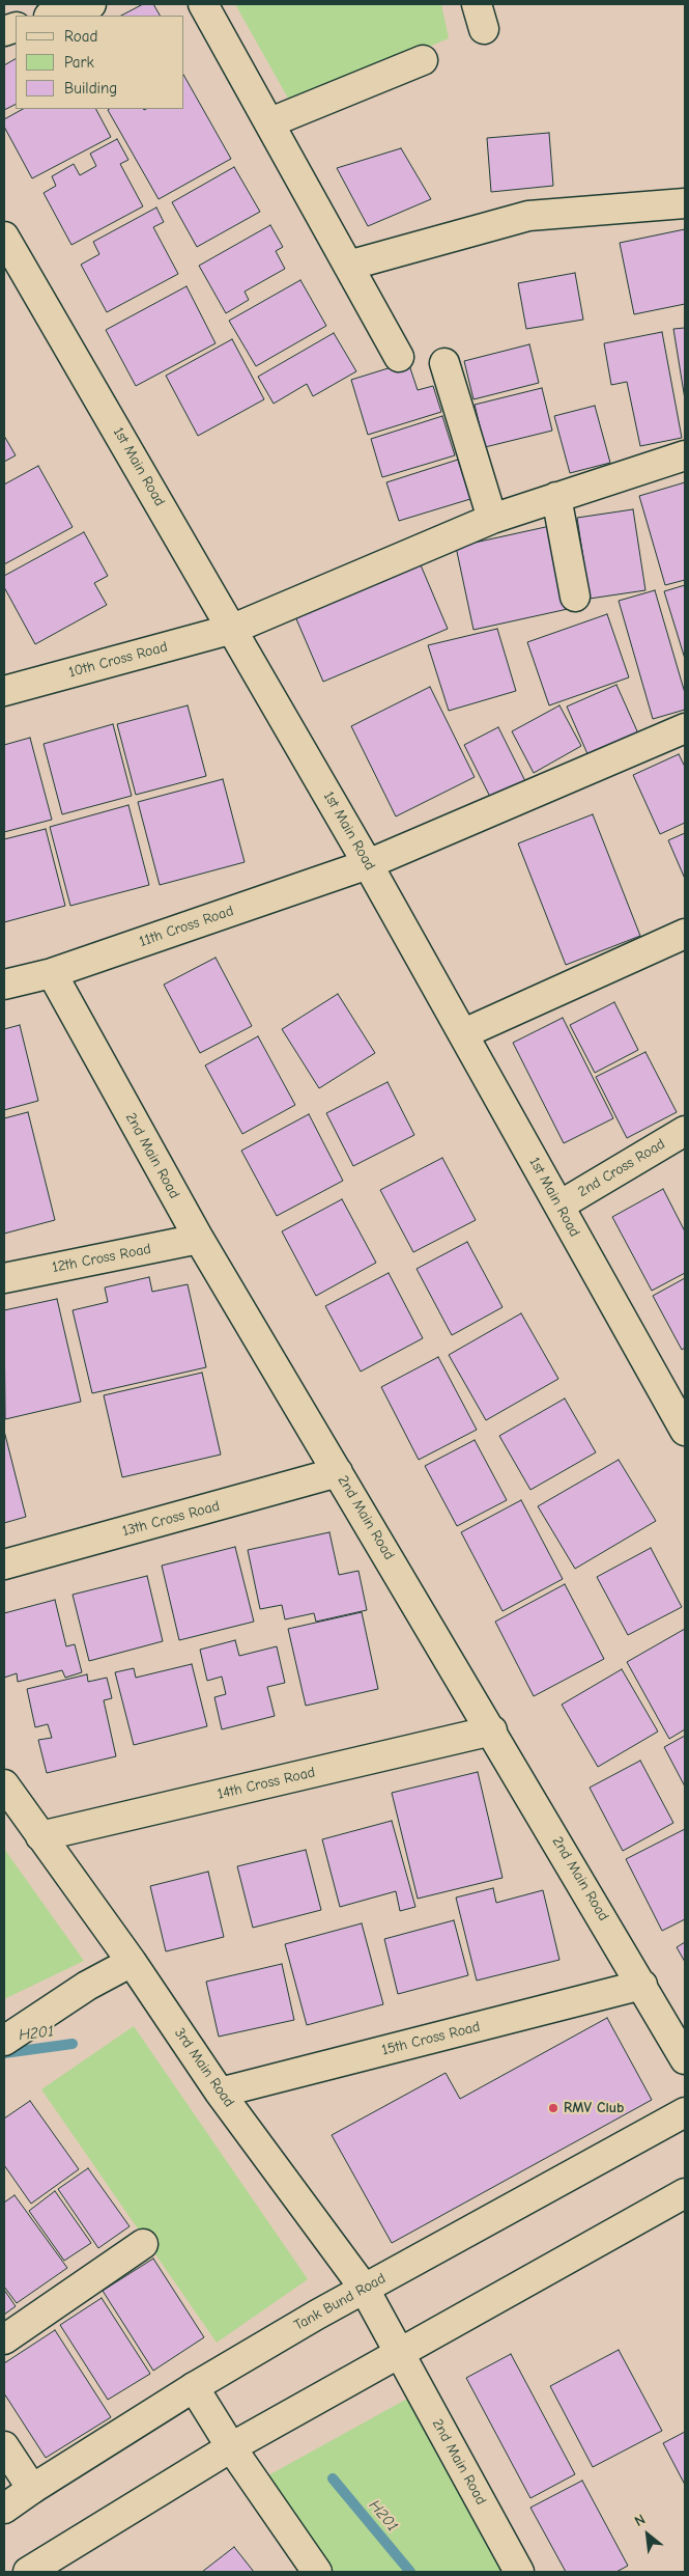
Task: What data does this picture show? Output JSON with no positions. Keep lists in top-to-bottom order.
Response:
{
  "streets": {
    "street": [
      "1st Main Road",
      "10th Cross Road",
      "11th Cross Road",
      "2nd Main Road",
      "2nd Cross Road",
      "12th Cross Road",
      "13th Cross Road",
      "14th Cross Road",
      "15th Cross Road",
      "3rd Main Road",
      "Tank Bund Road"
    ]
  },
  "crossings": [
    ["1st Main Road", "10th Cross Road"],
    ["1st Main Road", "11th Cross Road"],
    ["1st Main Road", "2nd Cross Road"],
    ["11th Cross Road", "2nd Main Road"],
    ["2nd Main Road", "12th Cross Road"],
    ["2nd Main Road", "13th Cross Road"],
    ["2nd Main Road", "14th Cross Road"],
    ["2nd Main Road", "15th Cross Road"],
    ["2nd Main Road", "3rd Main Road"],
    ["14th Cross Road", "3rd Main Road"],
    ["15th Cross Road", "3rd Main Road"],
    ["3rd Main Road", "Tank Bund Road"]
  ],
  "water": ["H201"],
  "places": ["RMV Club"],
  "legend": ["Road", "Park", "Building"],
  "north": "top left"
}
